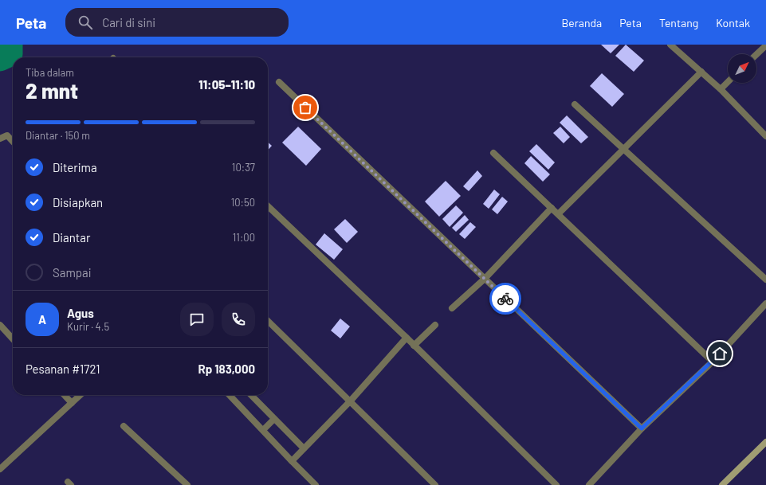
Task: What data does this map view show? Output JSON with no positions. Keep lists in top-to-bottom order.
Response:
{
  "north": "top right",
  "page": {
    "header": "Peta",
    "search": "Cari di sini",
    "nav": [
      "Beranda",
      "Peta",
      "Tentang",
      "Kontak"
    ],
    "heading": ["2 mnt", "Tiba dalam", "11:05–11:10"],
    "panel": [
      "Agus",
      "Kurir · 4.5",
      "Pesanan #1721",
      "Rp 183,000"
    ],
    "bar": "Diantar · 150 m",
    "list": [
      ["Diterima", "10:37"],
      ["Disiapkan", "10:50"],
      ["Diantar", "11:00"],
      "Sampai"
    ],
    "round": "A"
  }
}
